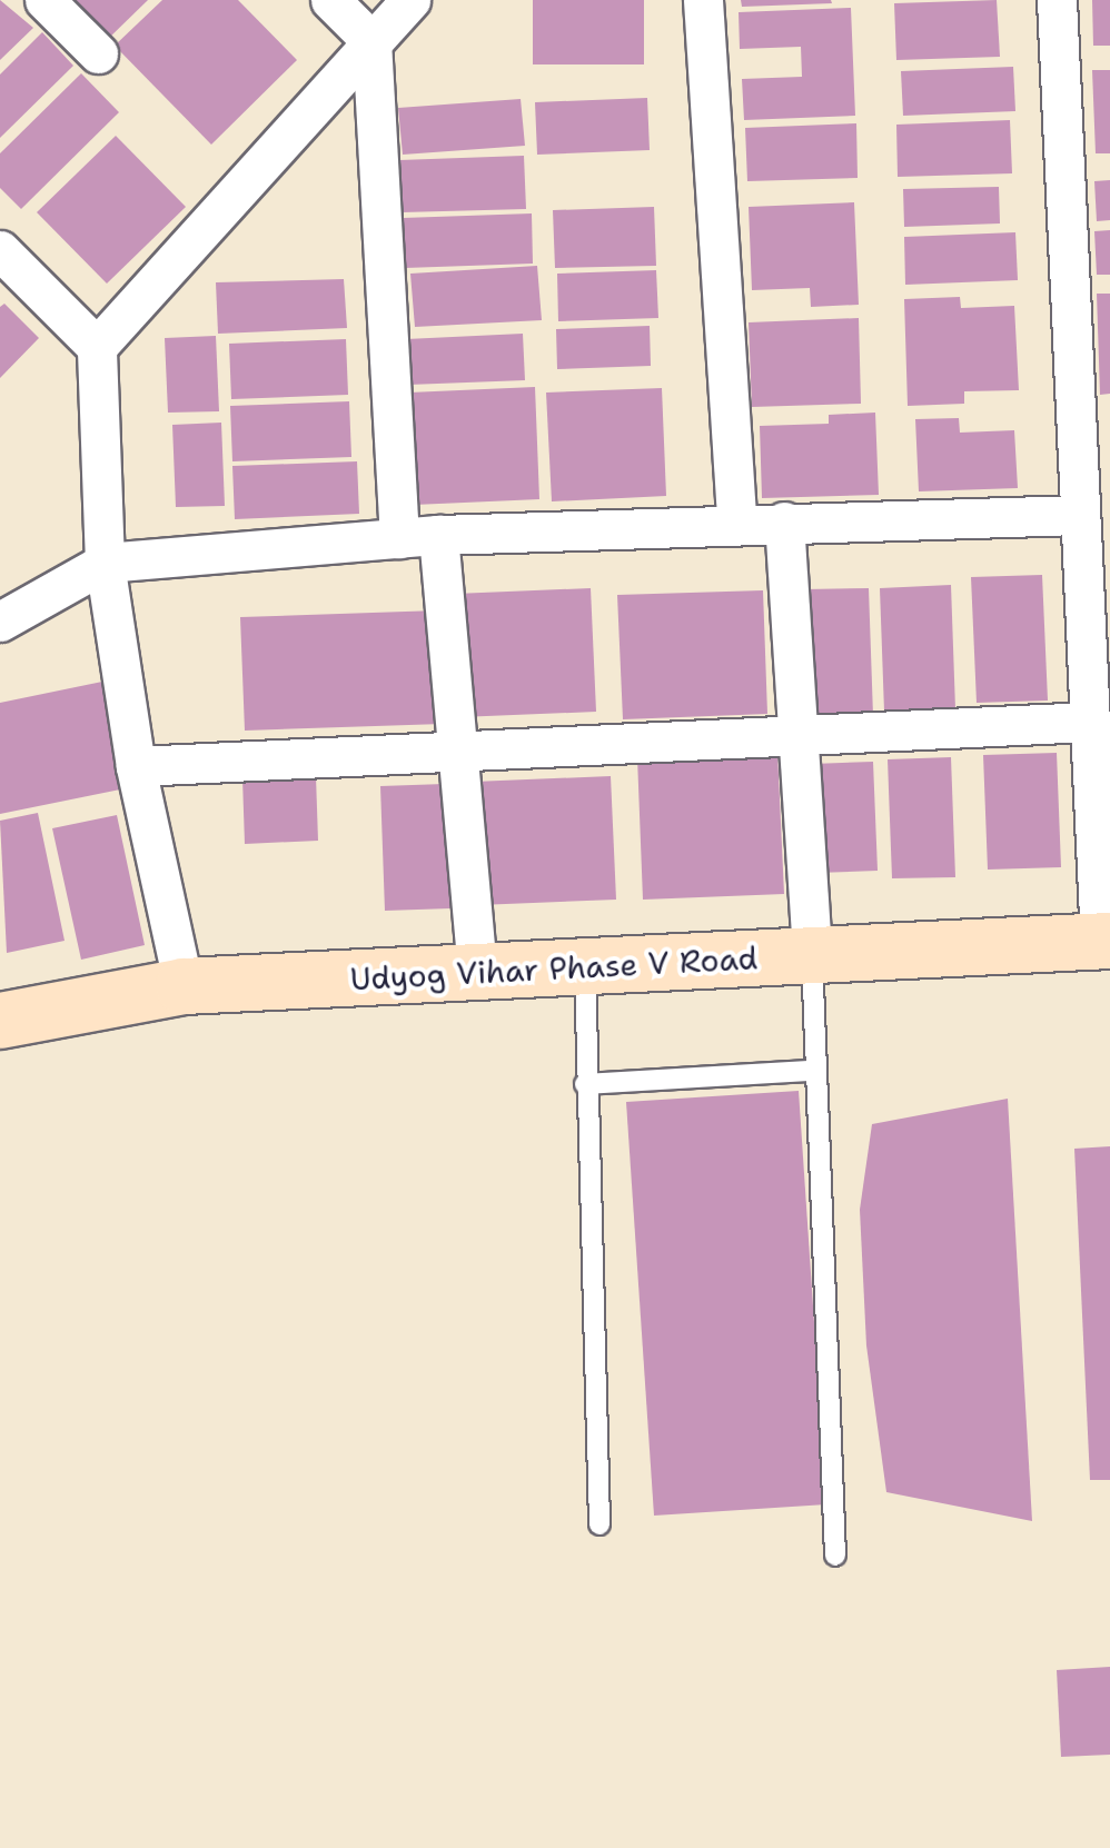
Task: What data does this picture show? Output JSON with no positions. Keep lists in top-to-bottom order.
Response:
{
  "streets": {
    "street": ["Udyog Vihar Phase V Road"]
  }
}
